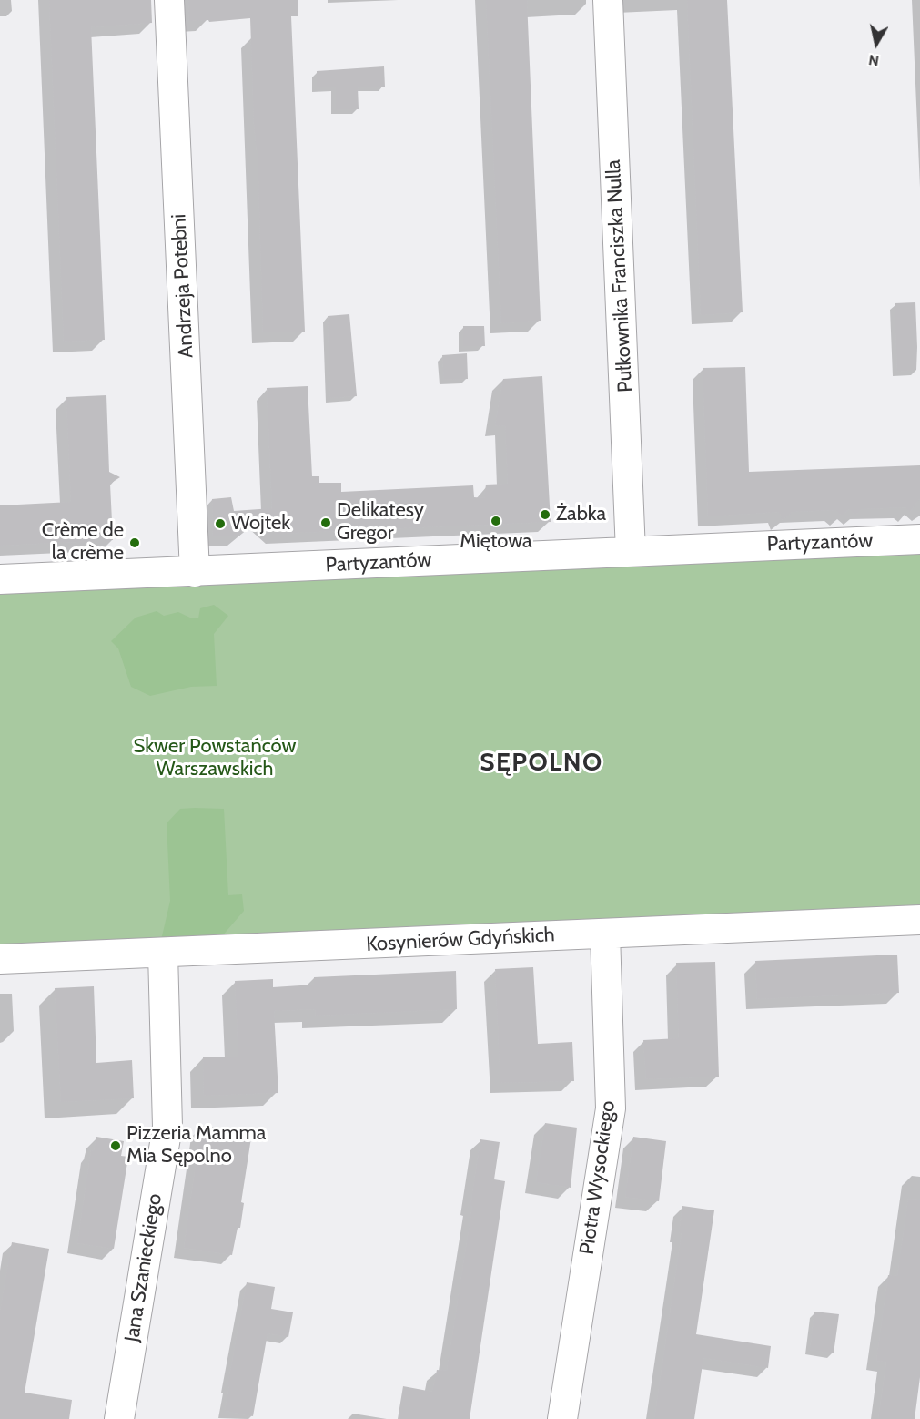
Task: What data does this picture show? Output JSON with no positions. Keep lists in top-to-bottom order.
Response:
{
  "streets": {
    "street": [
      "Pułkownika Franciszka Nulla",
      "Andrzeja Potebni",
      "Partyzantów",
      "Kosynierów Gdyńskich",
      "Piotra Wysockiego",
      "Jana Szanieckiego"
    ]
  },
  "crossings": [
    ["Pułkownika Franciszka Nulla", "Partyzantów"],
    ["Andrzeja Potebni", "Partyzantów"],
    ["Kosynierów Gdyńskich", "Piotra Wysockiego"],
    ["Kosynierów Gdyńskich", "Jana Szanieckiego"]
  ],
  "districts": ["SĘPOLNO"],
  "parks": ["Skwer Powstańców Warszawskich"],
  "places": [
    "Żabka",
    "Miętowa",
    "Delikatesy Gregor",
    "Wojtek",
    "Crème de la crème",
    "Pizzeria Mamma Mia Sępolno"
  ],
  "north": "bottom"
}
